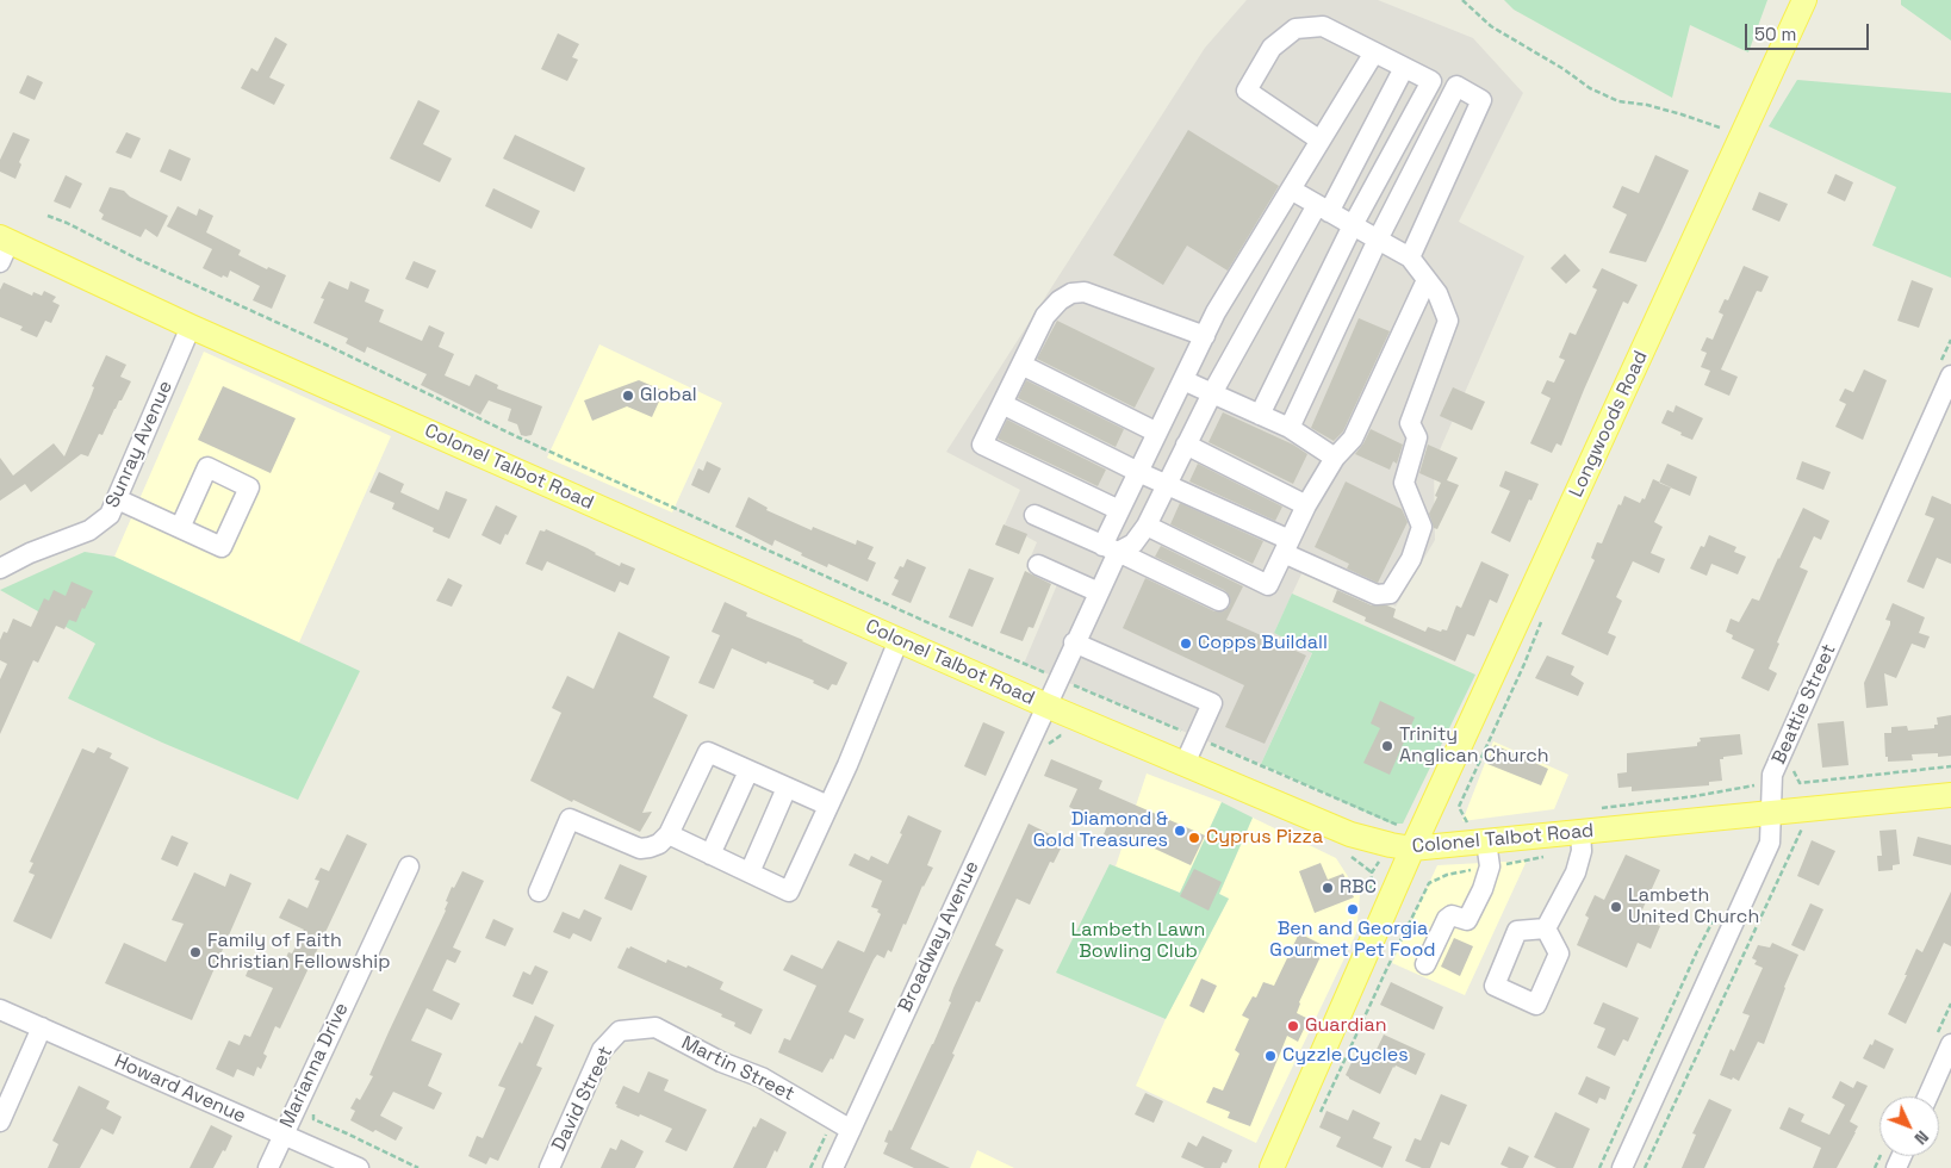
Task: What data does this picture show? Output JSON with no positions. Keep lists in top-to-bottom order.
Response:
{
  "streets": {
    "main road": ["Longwoods Road", "Colonel Talbot Road"],
    "street": [
      "Sunray Avenue",
      "Beattie Street",
      "Broadway Avenue",
      "Marianna Drive",
      "Martin Street",
      "Howard Avenue",
      "David Street"
    ]
  },
  "crossings": [
    ["Longwoods Road", "Colonel Talbot Road"],
    ["Sunray Avenue", "Colonel Talbot Road"],
    ["Colonel Talbot Road", "Beattie Street"],
    ["Colonel Talbot Road", "Broadway Avenue"],
    ["Broadway Avenue", "Martin Street"],
    ["Marianna Drive", "Howard Avenue"],
    ["Martin Street", "David Street"]
  ],
  "parks": ["Lambeth Lawn Bowling Club"],
  "places": [
    "Global",
    "Copps Buildall",
    "Trinity Anglican Church",
    "Diamond & Gold Treasures",
    "Cyprus Pizza",
    "RBC",
    "Lambeth United Church",
    "Ben and Georgia Gourmet Pet Food",
    "Family of Faith Christian Fellowship",
    "Guardian",
    "Cyzzle Cycles"
  ],
  "scale_bar": "50 m",
  "north": "bottom right"
}
